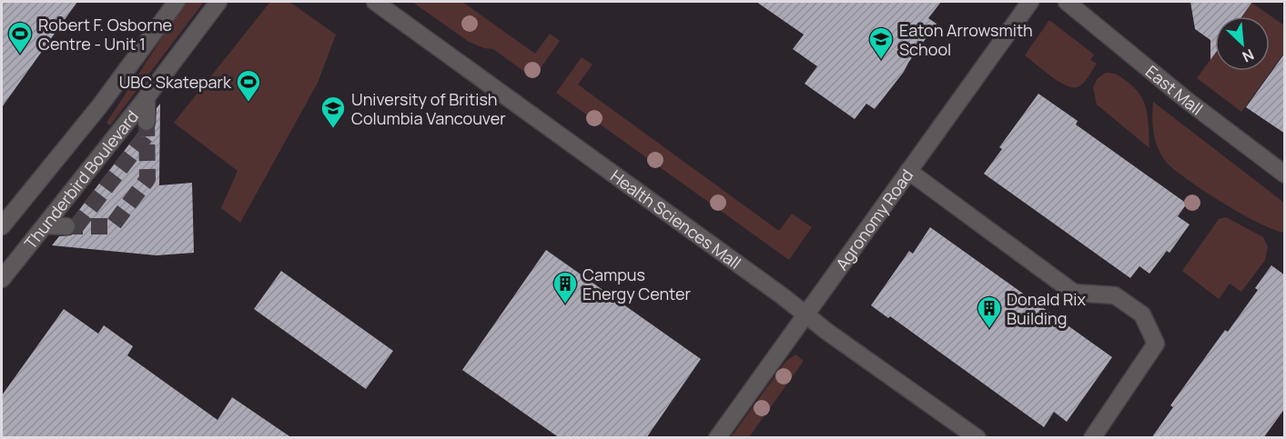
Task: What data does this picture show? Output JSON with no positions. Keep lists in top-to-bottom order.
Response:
{
  "streets": {
    "street": [
      "East Mall",
      "Thunderbird Boulevard",
      "Health Sciences Mall",
      "Agronomy Road"
    ]
  },
  "crossings": [
    ["Health Sciences Mall", "Agronomy Road"]
  ],
  "places": {
    "sports": ["Robert F. Osborne Centre - Unit 1", "UBC Skatepark"],
    "school or university": ["Eaton Arrowsmith School", "University of British Columbia Vancouver"],
    "building": ["Campus Energy Center", "Donald Rix Building"]
  },
  "north": "bottom right"
}
